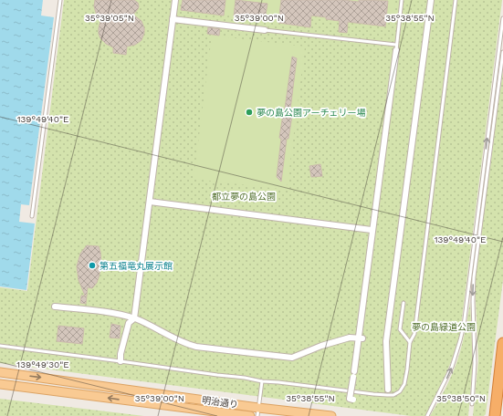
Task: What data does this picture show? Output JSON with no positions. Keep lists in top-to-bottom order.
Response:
{
  "streets": {
    "main road": ["明治通り"]
  },
  "parks": ["都立夢の島公園", "夢の島緑道公園"],
  "places": ["夢の島公園アーチェリー場", "第五福竜丸展示館"],
  "coordinates": [
    "35°39'05\"N",
    "35°39'00\"N",
    "35°38'55\"N",
    "139°49'40\"E",
    "139°49'30\"E",
    "35°38'50\"N"
  ]
}
